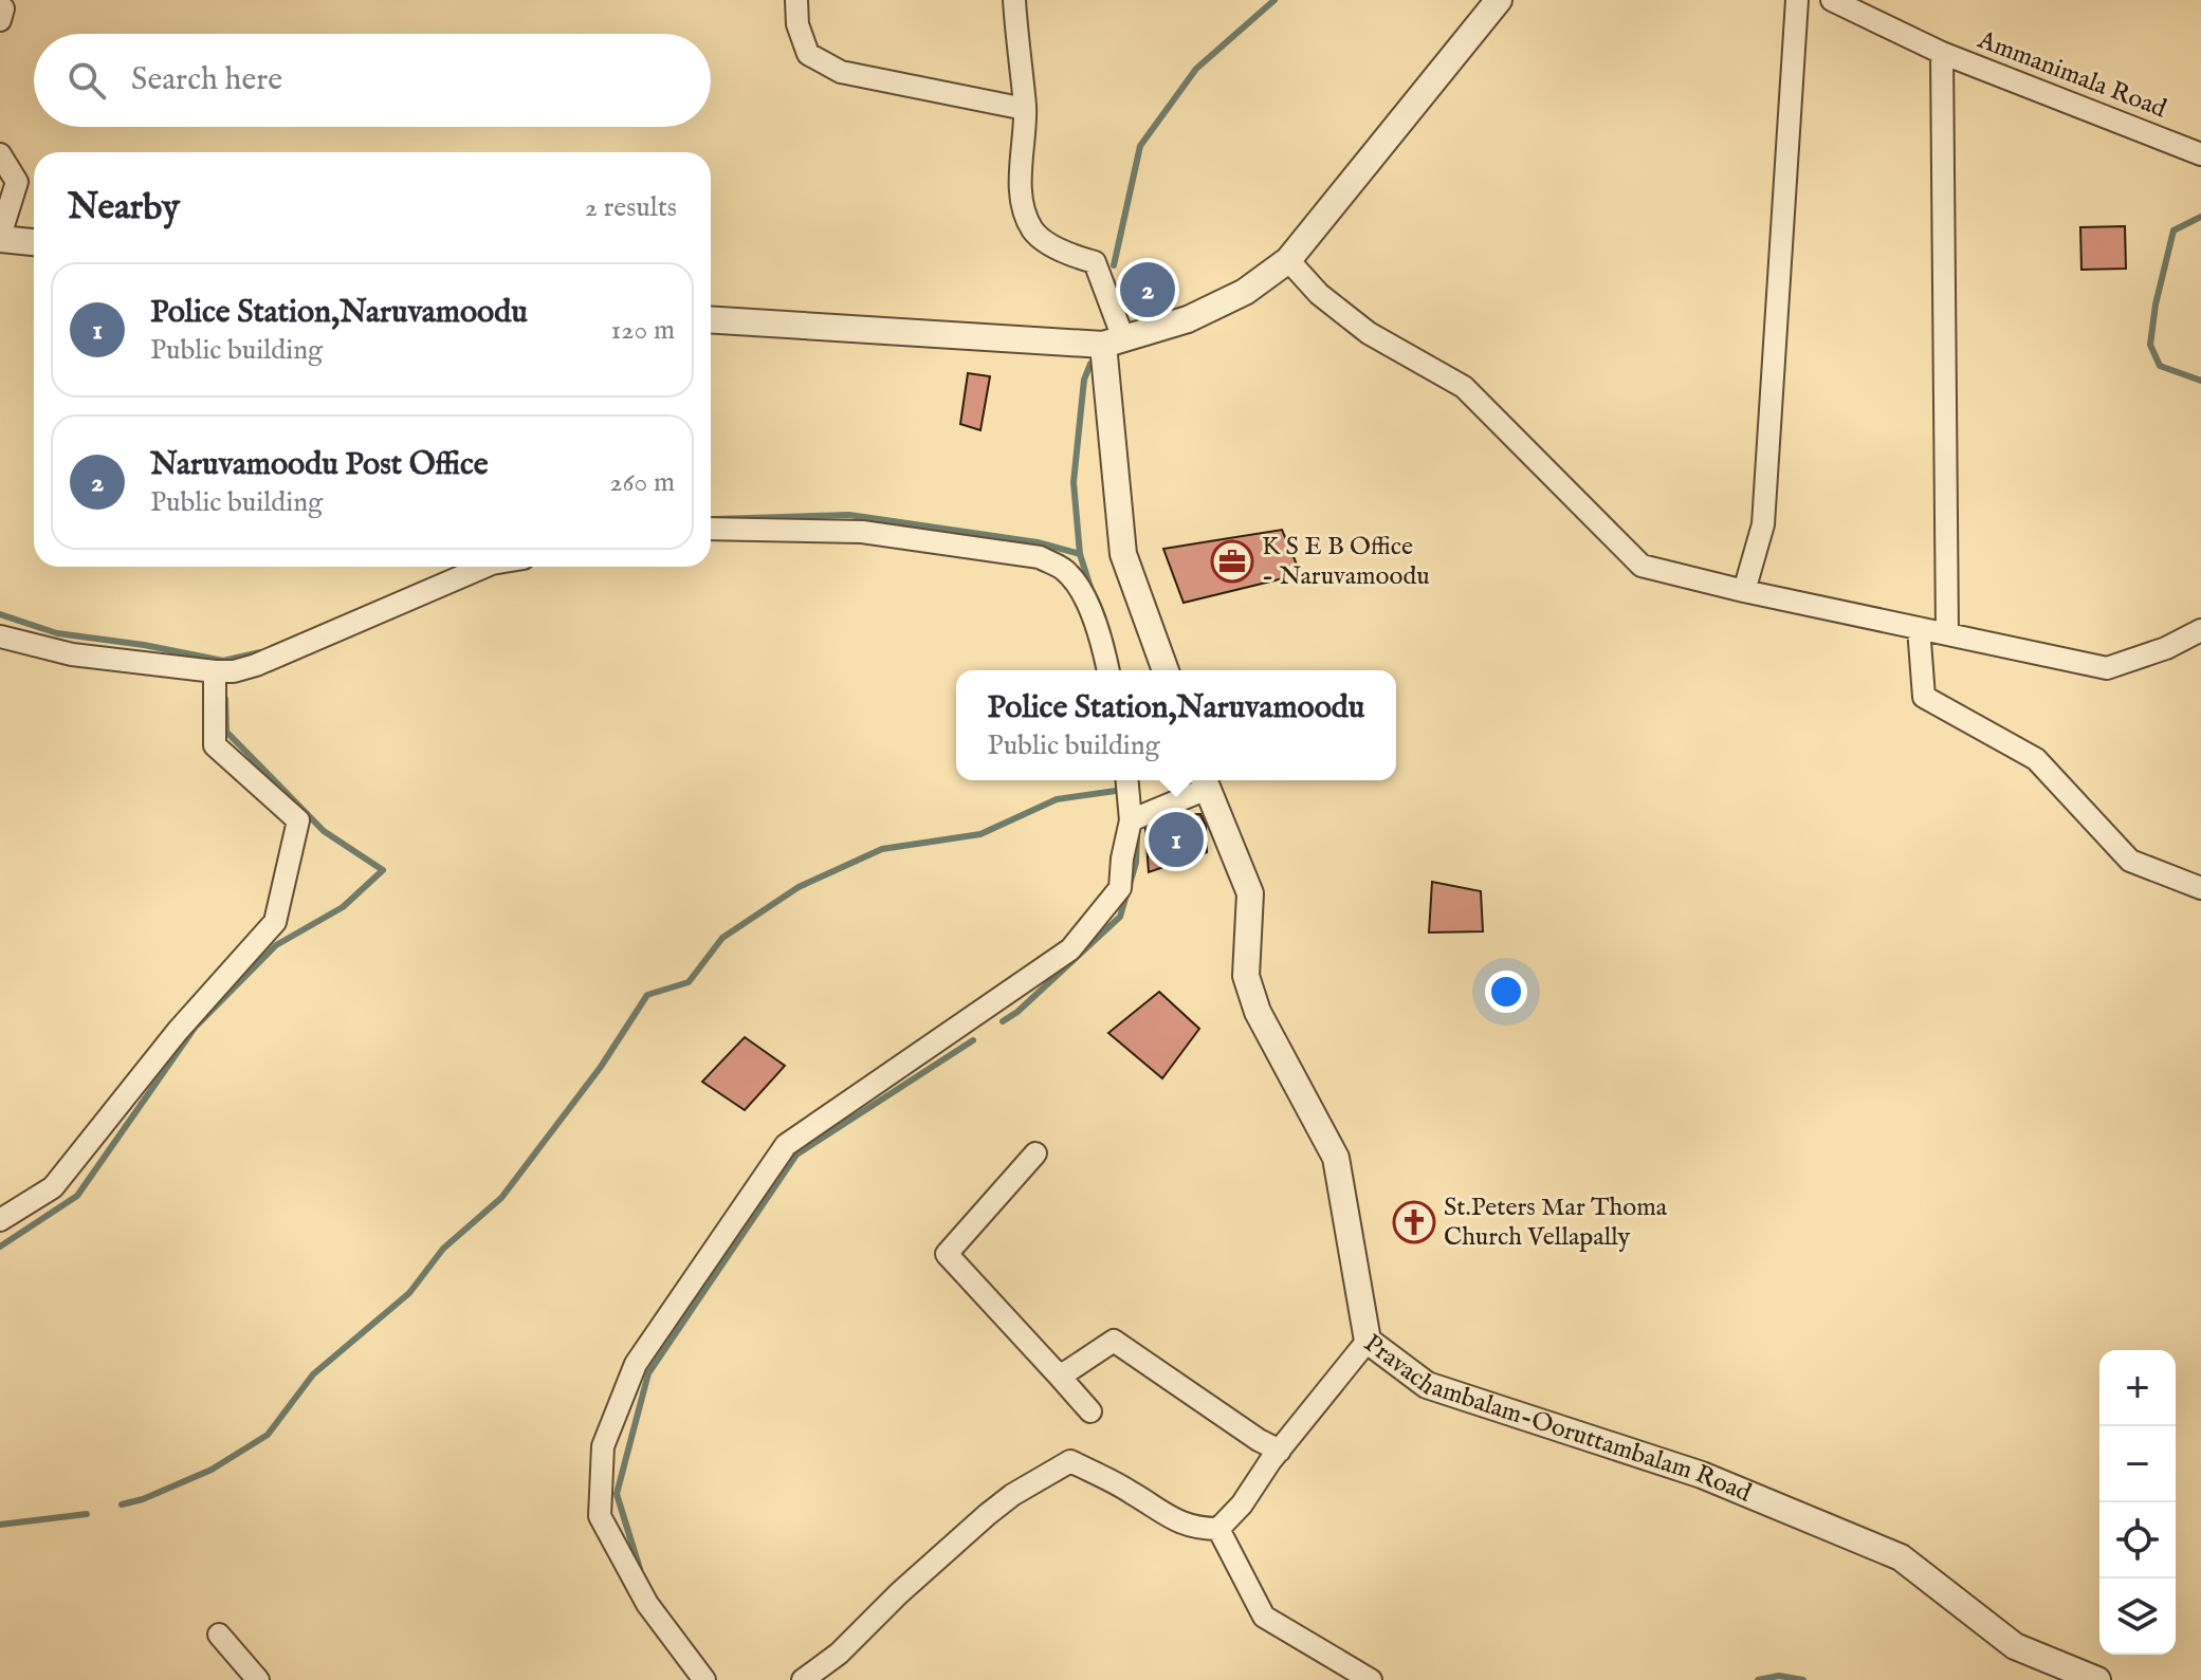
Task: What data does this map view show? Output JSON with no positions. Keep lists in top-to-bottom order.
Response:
{
  "streets": {
    "street": ["Ammanimala Road", "Pravachambalam-Ooruttambalam Road"]
  },
  "places": {
    "office": ["K S E B Office - Naruvamoodu"],
    "church": ["St.Peters Mar Thoma Church Vellapally"]
  },
  "page": {
    "search": "Search here",
    "heading": ["Nearby", "2 results"],
    "pins": ["2", "1"],
    "list": [
      {
        "mark": "1",
        "name": "Police Station,Naruvamoodu",
        "note": "Public building",
        "value": "120 m"
      },
      {
        "mark": "2",
        "name": "Naruvamoodu Post Office",
        "note": "Public building",
        "value": "260 m"
      }
    ],
    "popup": ["Police Station,Naruvamoodu", "Public building"],
    "map_buttons": ["+", "−"]
  }
}
